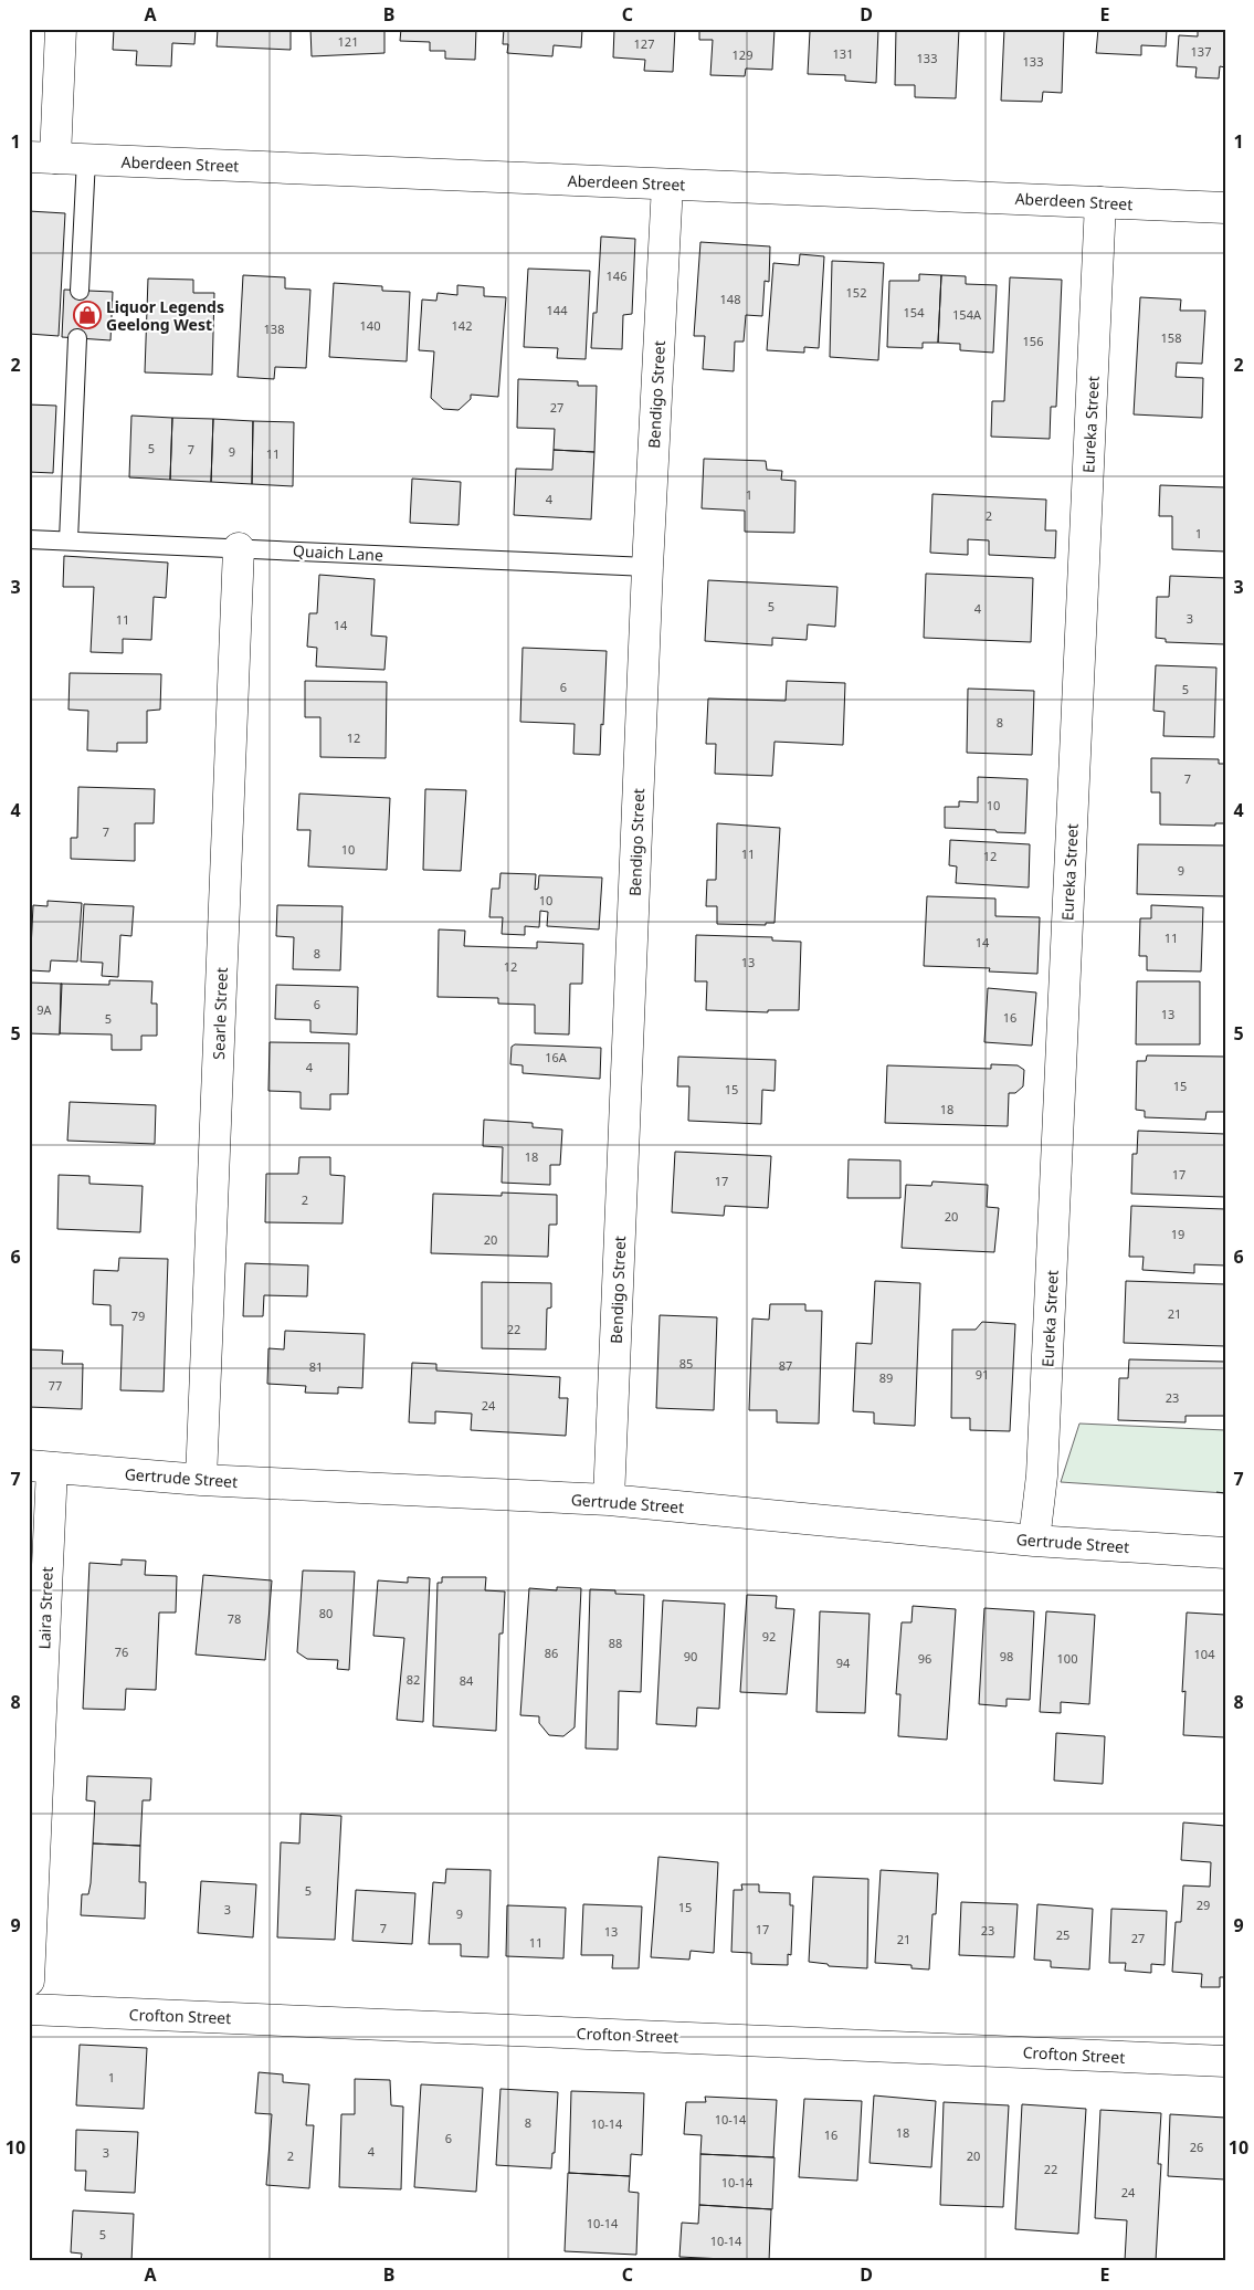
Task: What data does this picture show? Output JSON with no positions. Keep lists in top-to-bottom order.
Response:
{
  "streets": {
    "street": [
      "Aberdeen Street",
      "Bendigo Street",
      "Eureka Street",
      "Searle Street",
      "Gertrude Street",
      "Laira Street",
      "Crofton Street"
    ],
    "lane": ["Quaich Lane"]
  },
  "crossings": [
    ["Aberdeen Street", "Bendigo Street"],
    ["Aberdeen Street", "Eureka Street"],
    ["Bendigo Street", "Quaich Lane"],
    ["Bendigo Street", "Gertrude Street"],
    ["Eureka Street", "Gertrude Street"],
    ["Quaich Lane", "Searle Street"],
    ["Searle Street", "Gertrude Street"],
    ["Gertrude Street", "Laira Street"]
  ],
  "places": {
    "shop": ["Liquor Legends Geelong West"]
  },
  "house_numbers": [
    "121",
    "127",
    "137",
    "131",
    "129",
    "133",
    "133",
    "146",
    "152",
    "148",
    "144",
    "154",
    "154A",
    "140",
    "142",
    "138",
    "158",
    "156",
    "27",
    "5",
    "7",
    "9",
    "11",
    "1",
    "4",
    "2",
    "1",
    "5",
    "4",
    "3",
    "11",
    "14",
    "6",
    "5",
    "8",
    "12",
    "7",
    "10",
    "7",
    "10",
    "11",
    "12",
    "9",
    "10",
    "11",
    "14",
    "8",
    "13",
    "12",
    "6",
    "9A",
    "13",
    "16",
    "5",
    "16A",
    "4",
    "15",
    "15",
    "18",
    "18",
    "17",
    "17",
    "2",
    "20",
    "19",
    "20",
    "21",
    "79",
    "22",
    "85",
    "87",
    "81",
    "91",
    "89",
    "77",
    "23",
    "24",
    "80",
    "78",
    "92",
    "88",
    "76",
    "86",
    "104",
    "90",
    "98",
    "96",
    "100",
    "94",
    "82",
    "84",
    "5",
    "29",
    "15",
    "3",
    "9",
    "7",
    "17",
    "23",
    "13",
    "25",
    "27",
    "21",
    "11",
    "1",
    "10-14",
    "8",
    "10-14",
    "18",
    "16",
    "6",
    "26",
    "4",
    "3",
    "2",
    "20",
    "22",
    "10-14",
    "24",
    "10-14",
    "5",
    "10-14"
  ],
  "grid": {
    "columns": [
      "A",
      "B",
      "C",
      "D",
      "E"
    ],
    "rows": [
      "1",
      "2",
      "3",
      "4",
      "5",
      "6",
      "7",
      "8",
      "9",
      "10"
    ]
  }
}
